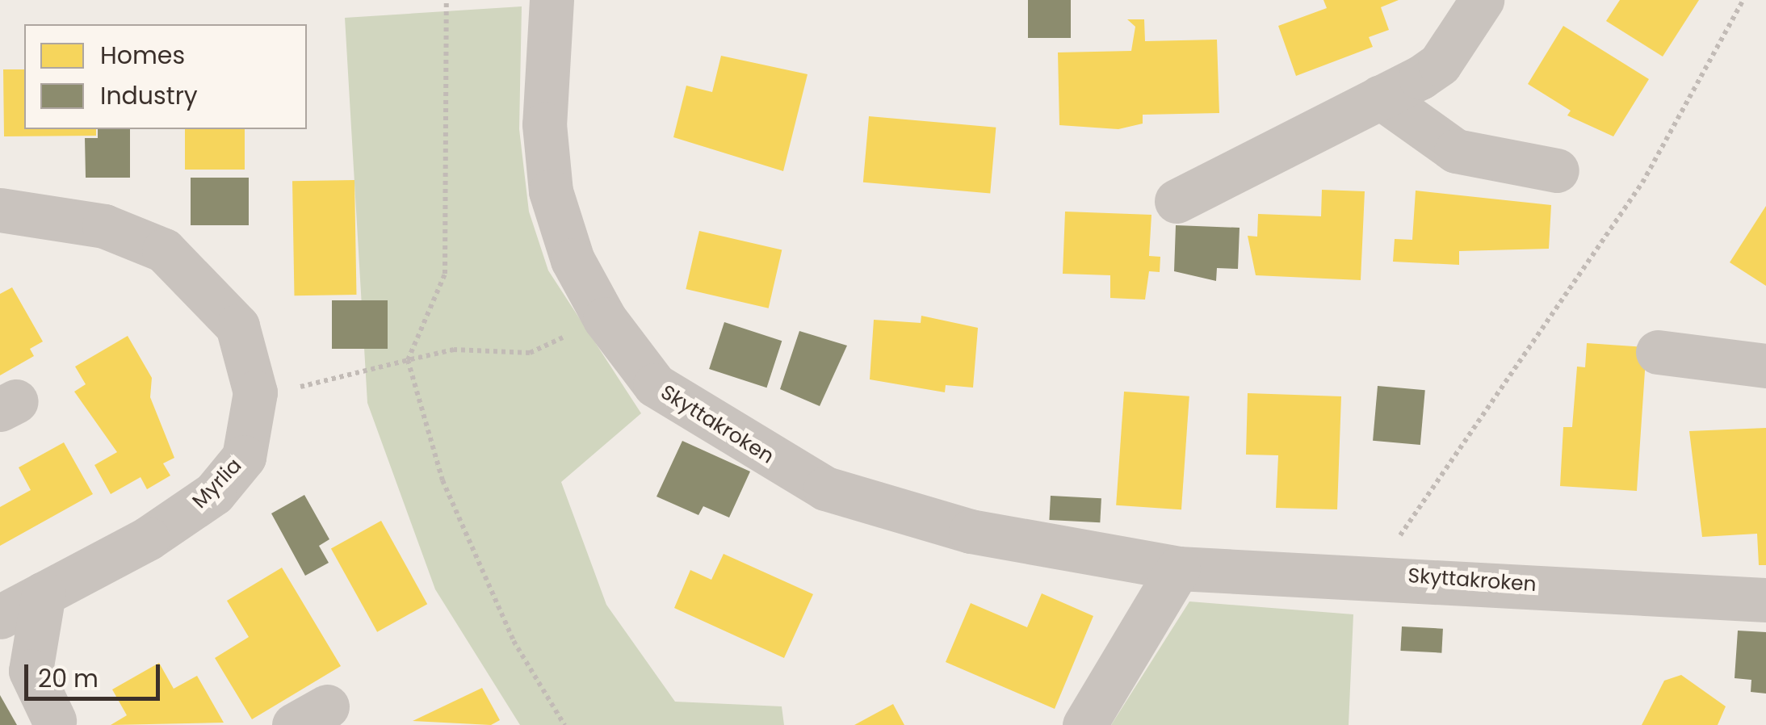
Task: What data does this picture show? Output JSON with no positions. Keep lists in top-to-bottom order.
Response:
{
  "streets": {
    "street": ["Skyttakroken", "Myrlia"]
  },
  "legend": ["Homes", "Industry"],
  "scale_bar": "20 m"
}
